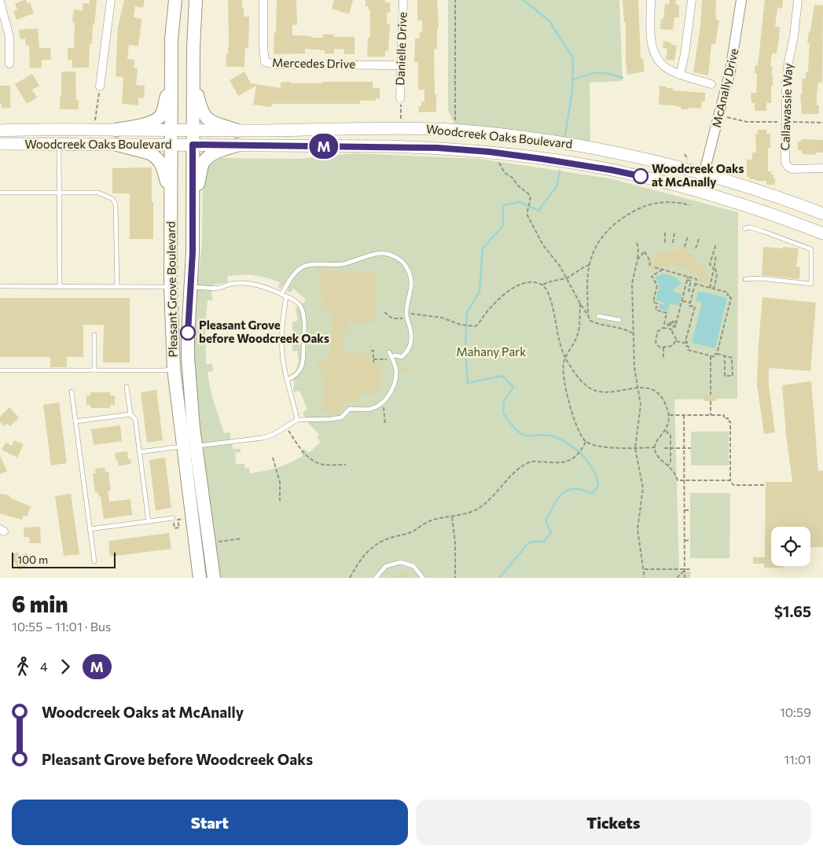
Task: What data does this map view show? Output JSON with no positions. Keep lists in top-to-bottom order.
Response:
{
  "streets": {
    "main road": ["Woodcreek Oaks Boulevard", "Pleasant Grove Boulevard"],
    "street": [
      "Danielle Drive",
      "Mercedes Drive",
      "McAnally Drive",
      "Callawassie Way"
    ]
  },
  "crossings": [
    ["Danielle Drive", "Mercedes Drive"],
    ["McAnally Drive", "Woodcreek Oaks Boulevard"],
    ["Woodcreek Oaks Boulevard", "Pleasant Grove Boulevard"]
  ],
  "parks": ["Mahany Park"],
  "places": ["Woodcreek Oaks at McAnally", "Pleasant Grove before Woodcreek Oaks"],
  "lines": ["bus line M"],
  "scale_bar": "100 m",
  "page": {
    "on_map": "M",
    "scale": "100 m",
    "heading": ["6 min", "10:55 – 11:01 · Bus", "$1.65"],
    "legs": ["4", "M"],
    "list": [
      {
        "name": "Woodcreek Oaks at McAnally",
        "value": "10:59"
      },
      {
        "name": "Pleasant Grove before Woodcreek Oaks",
        "value": "11:01"
      }
    ],
    "buttons": ["Start", "Tickets"]
  }
}
